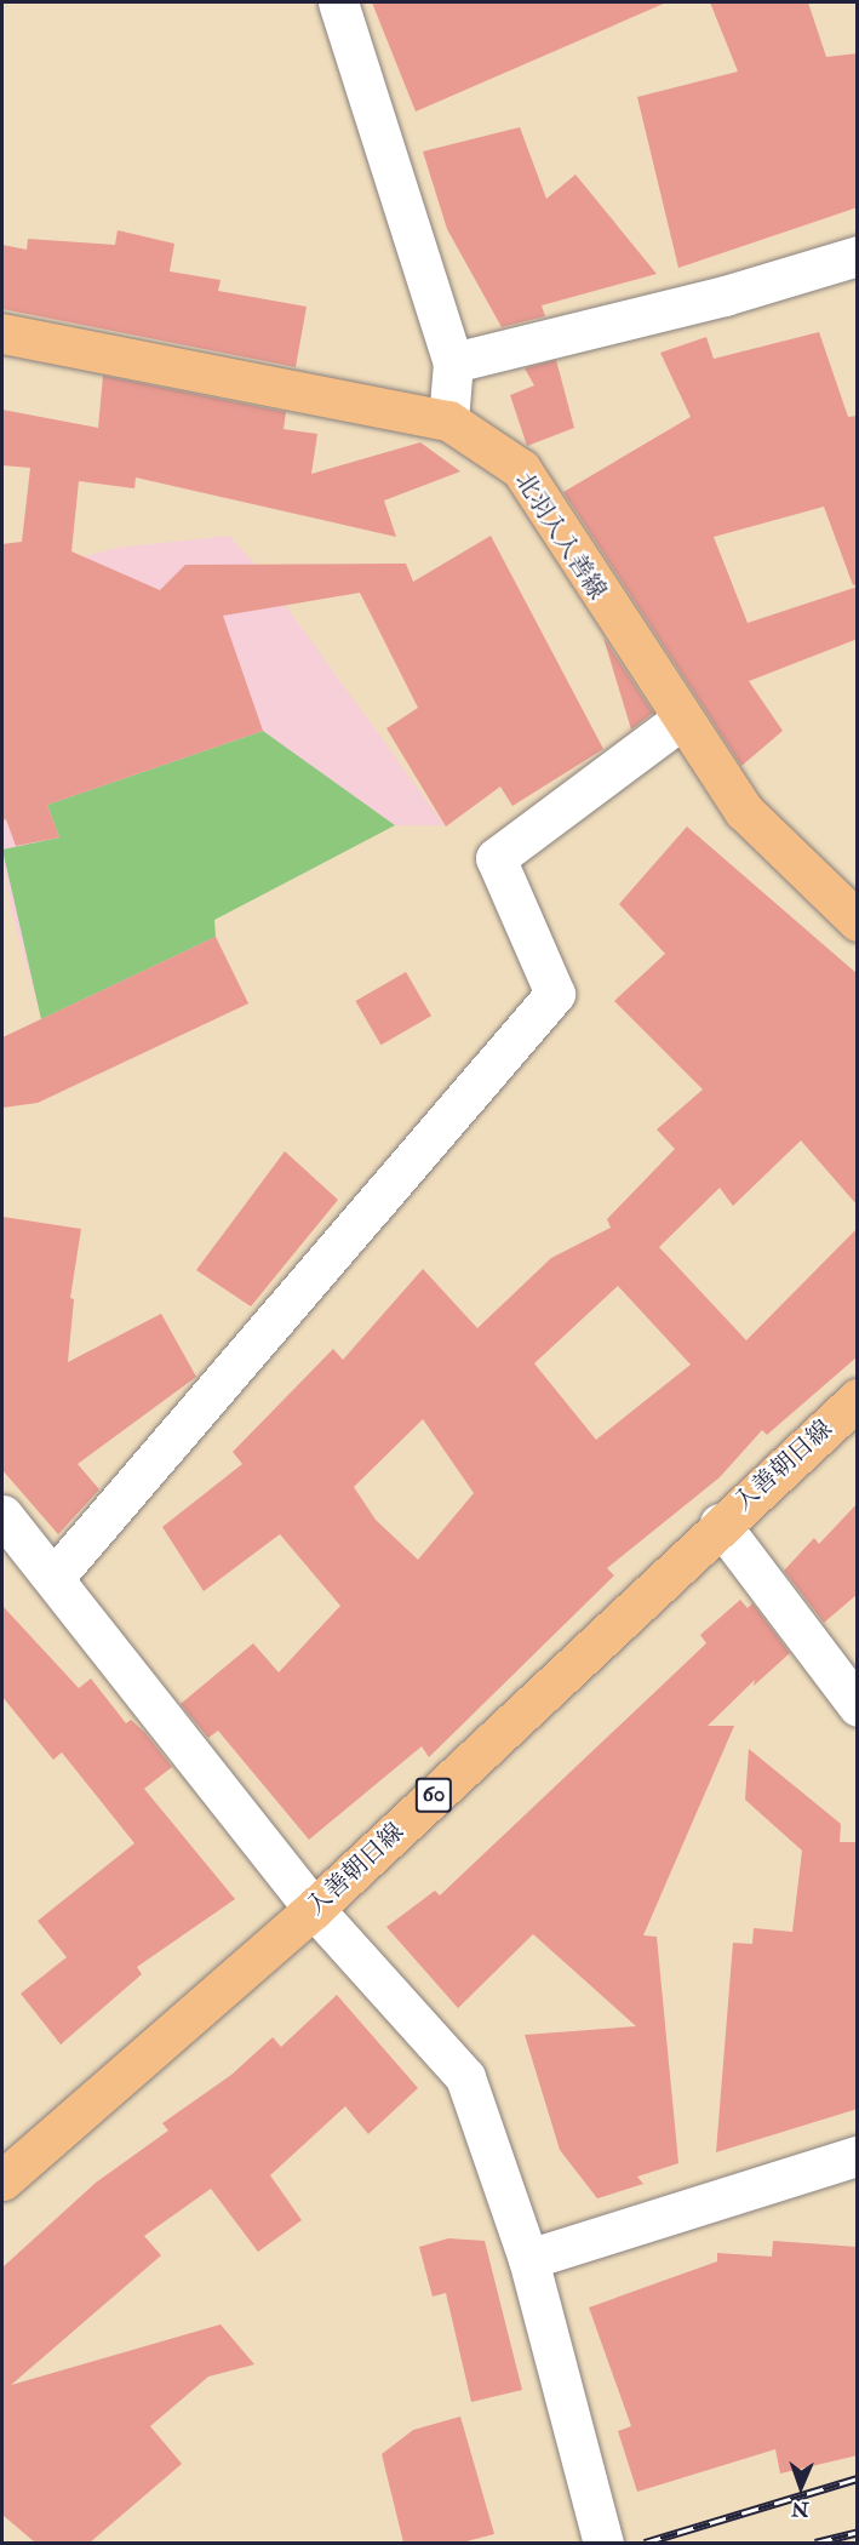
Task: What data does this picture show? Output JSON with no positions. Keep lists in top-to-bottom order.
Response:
{
  "streets": {
    "main road": ["北羽入入善線", "入善朝日線", "60"]
  },
  "north": "bottom"
}
